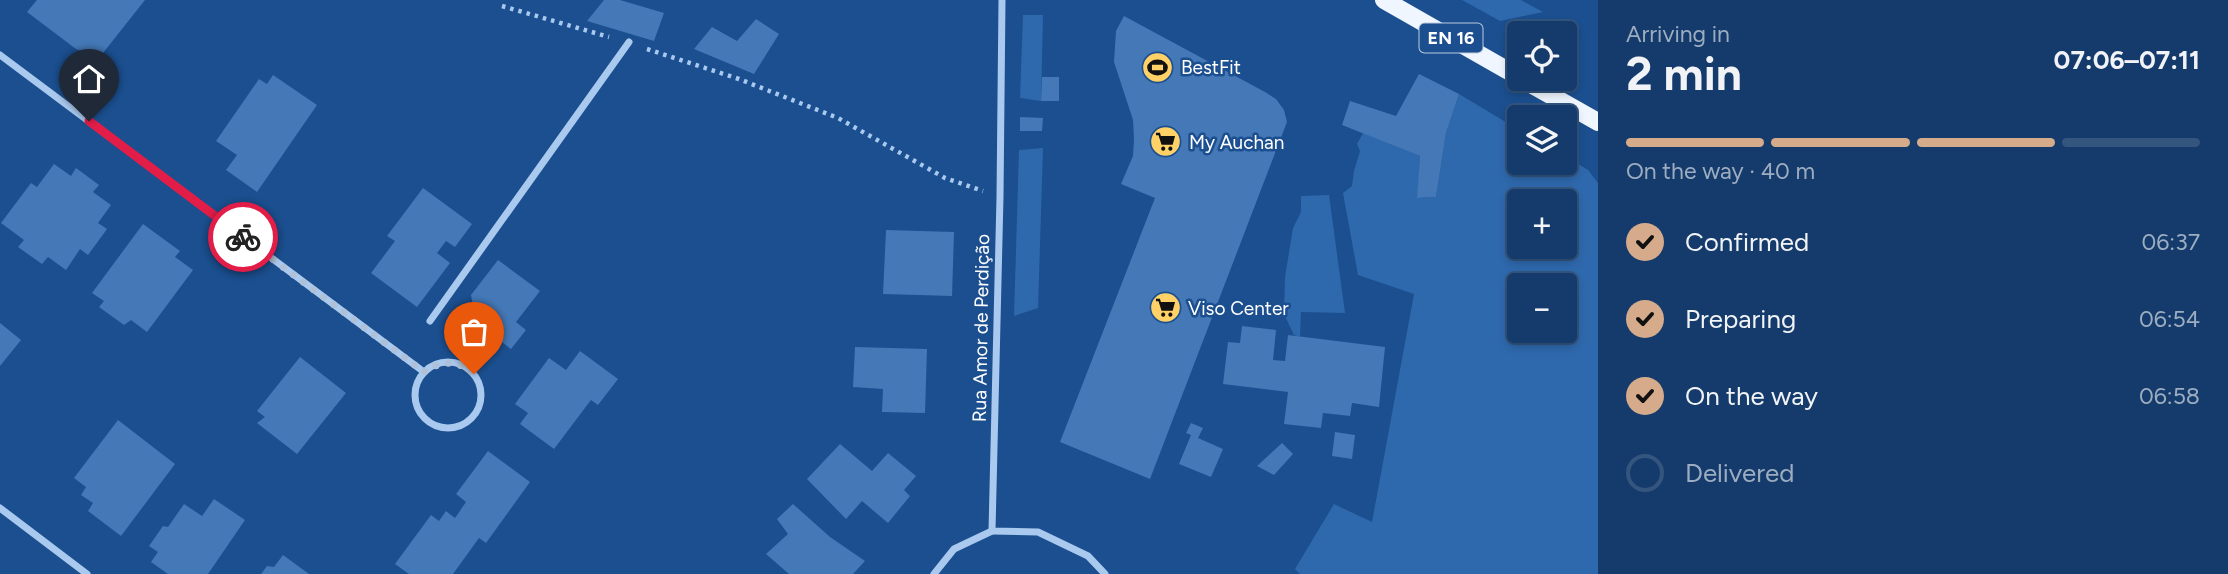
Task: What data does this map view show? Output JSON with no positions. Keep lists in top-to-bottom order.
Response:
{
  "streets": {
    "main road": ["EN 16"],
    "street": ["Rua Amor de Perdição"]
  },
  "places": {
    "sports": ["BestFit"],
    "supermarket": ["My Auchan", "Viso Center"]
  },
  "page": {
    "heading": ["2 min", "Arriving in", "07:06–07:11"],
    "map_buttons": ["+", "−"],
    "bar": "On the way · 40 m",
    "list": [
      ["Confirmed", "06:37"],
      ["Preparing", "06:54"],
      ["On the way", "06:58"],
      "Delivered"
    ]
  }
}
